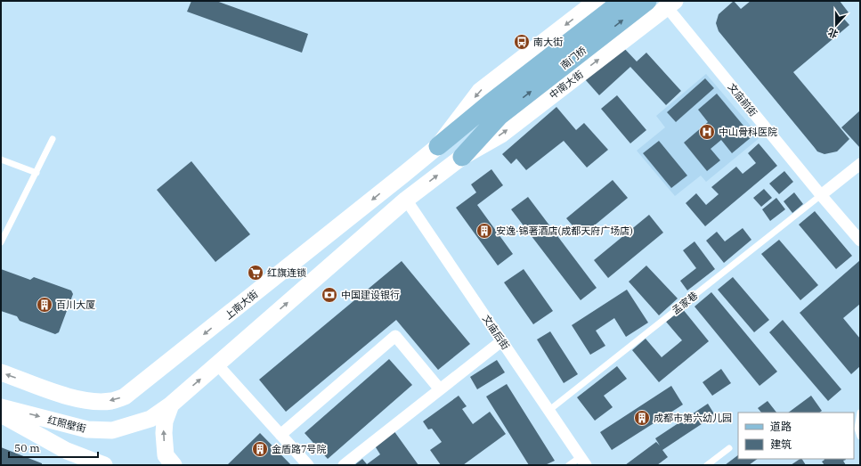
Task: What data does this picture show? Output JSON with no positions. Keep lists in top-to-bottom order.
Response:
{
  "streets": {
    "main road": [
      "南门桥",
      "中南大街",
      "上南大街",
      "红照壁街"
    ],
    "street": ["文庙前街", "文庙后街"],
    "lane": ["孟家巷"]
  },
  "crossings": [
    ["南门桥", "中南大街"],
    ["中南大街", "文庙前街"],
    ["中南大街", "文庙后街"],
    ["文庙前街", "孟家巷"],
    ["孟家巷", "文庙后街"]
  ],
  "one_way": ["红照壁街"],
  "places": {
    "bus stop": ["南大街"],
    "hospital": ["中山骨科医院"],
    "building": [
      "安逸·锦著酒店(成都天府广场店)",
      "百川大厦",
      "成都市第六幼儿园",
      "金盾路7号院"
    ],
    "supermarket": ["红旗连锁"],
    "bank": ["中国建设银行"]
  },
  "legend": ["道路", "建筑"],
  "scale_bar": "50 m",
  "north": "bottom"
}
